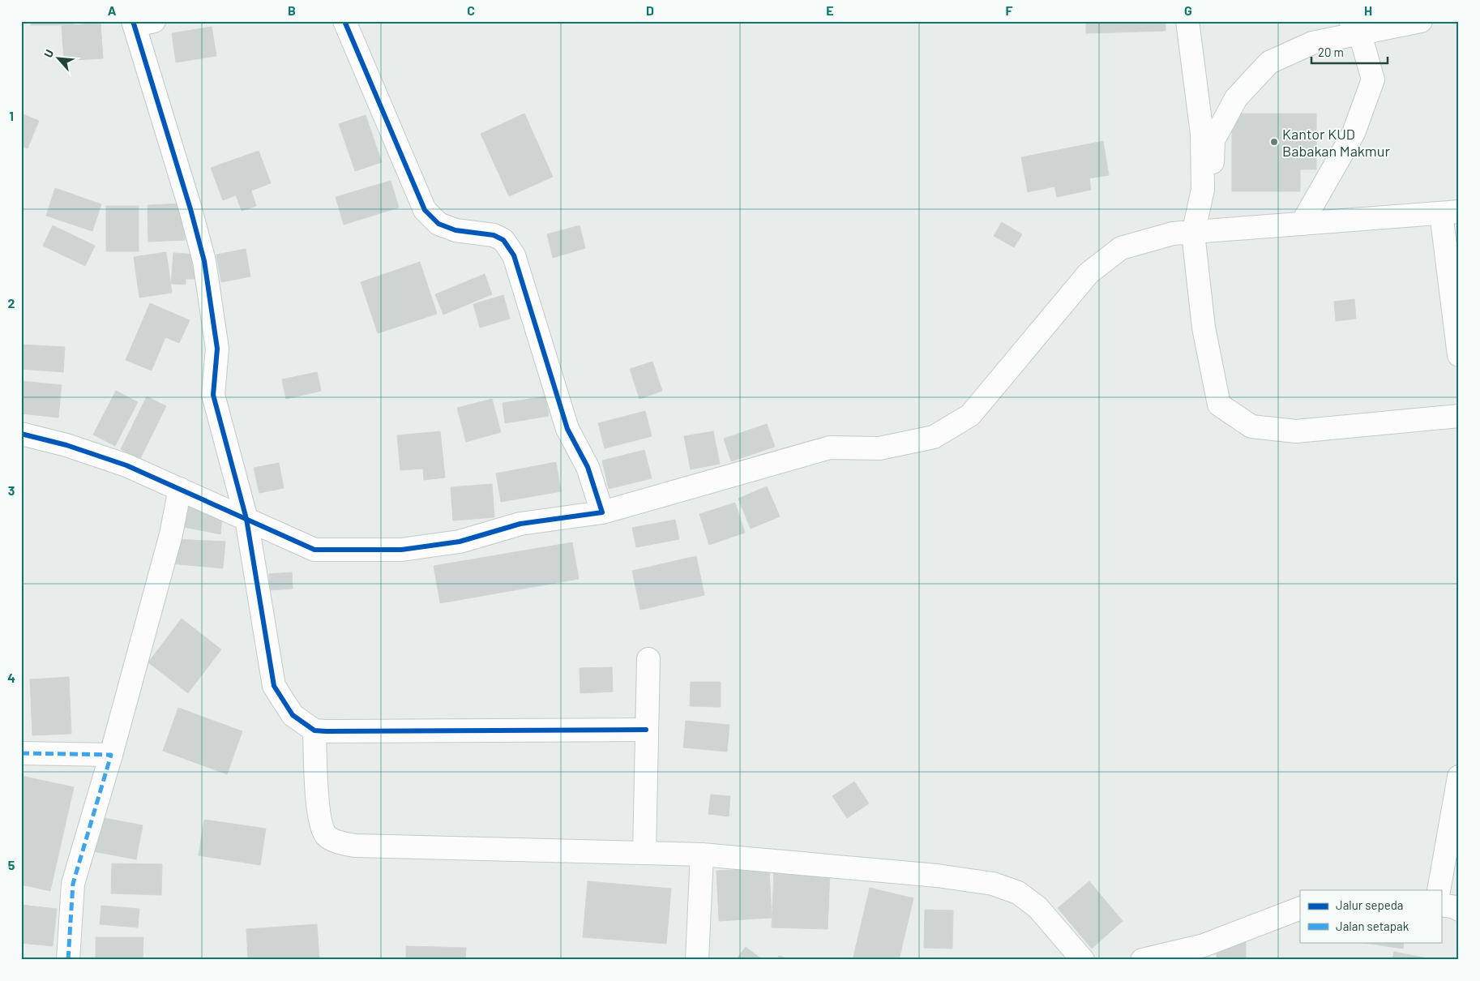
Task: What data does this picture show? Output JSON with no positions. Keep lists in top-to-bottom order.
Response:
{
  "places": ["Kantor KUD Babakan Makmur"],
  "legend": ["Jalur sepeda", "Jalan setapak"],
  "scale_bar": "20 m",
  "north": "top left",
  "grid": {
    "columns": [
      "A",
      "B",
      "C",
      "D",
      "E",
      "F",
      "G",
      "H"
    ],
    "rows": [
      "1",
      "2",
      "3",
      "4",
      "5"
    ]
  }
}
